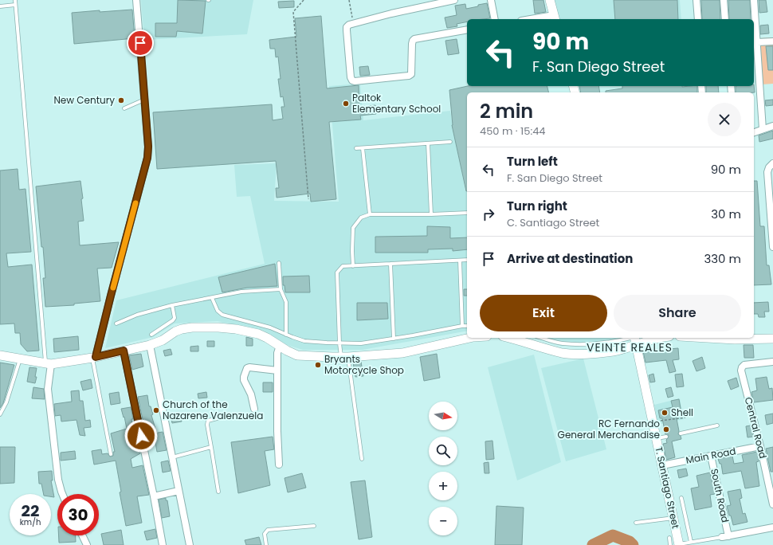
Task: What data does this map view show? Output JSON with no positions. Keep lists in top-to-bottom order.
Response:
{
  "streets": {
    "street": [
      "Central Road",
      "Main Road",
      "T. Santiago Street",
      "South Road"
    ]
  },
  "crossings": [
    ["Central Road", "Main Road"],
    ["Main Road", "T. Santiago Street"],
    ["Main Road", "South Road"]
  ],
  "districts": ["VEINTE REALES"],
  "places": [
    "New Century",
    "Paltok Elementary School",
    "Bryants Motorcycle Shop",
    "Church of the Nazarene Valenzuela",
    "Shell",
    "RC Fernando General Merchandise"
  ],
  "north": "right",
  "page": {
    "turn": ["90 m", "F. San Diego Street"],
    "heading": ["2 min", "450 m · 15:44"],
    "list": [
      {
        "name": "Turn left",
        "note": "F. San Diego Street",
        "value": "90 m"
      },
      {
        "name": "Turn right",
        "note": "C. Santiago Street",
        "value": "30 m"
      },
      {
        "name": "Arrive at destination",
        "value": "330 m"
      }
    ],
    "buttons": ["Exit", "Share"],
    "map_buttons": ["+", "−"],
    "speed": "22 km/h",
    "limit": "30"
  }
}
